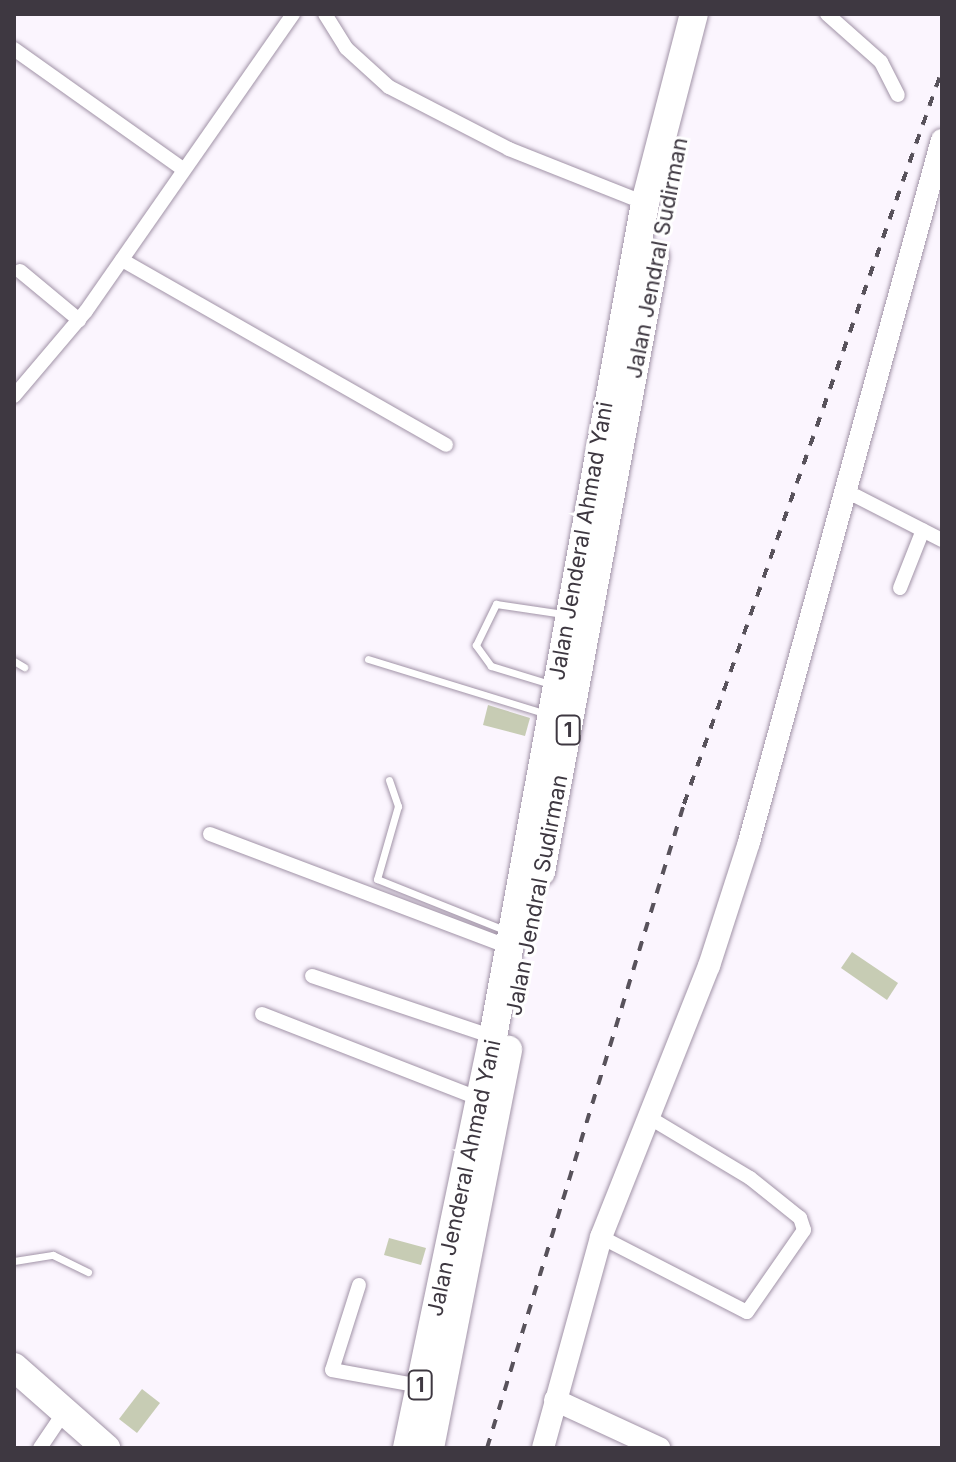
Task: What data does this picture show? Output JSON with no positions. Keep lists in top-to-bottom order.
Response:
{
  "streets": {
    "highway": ["Jalan Jendral Sudirman", "Jalan Jenderal Ahmad Yani", "1"]
  },
  "crossings": [
    ["Jalan Jendral Sudirman", "Jalan Jenderal Ahmad Yani"]
  ]
}
